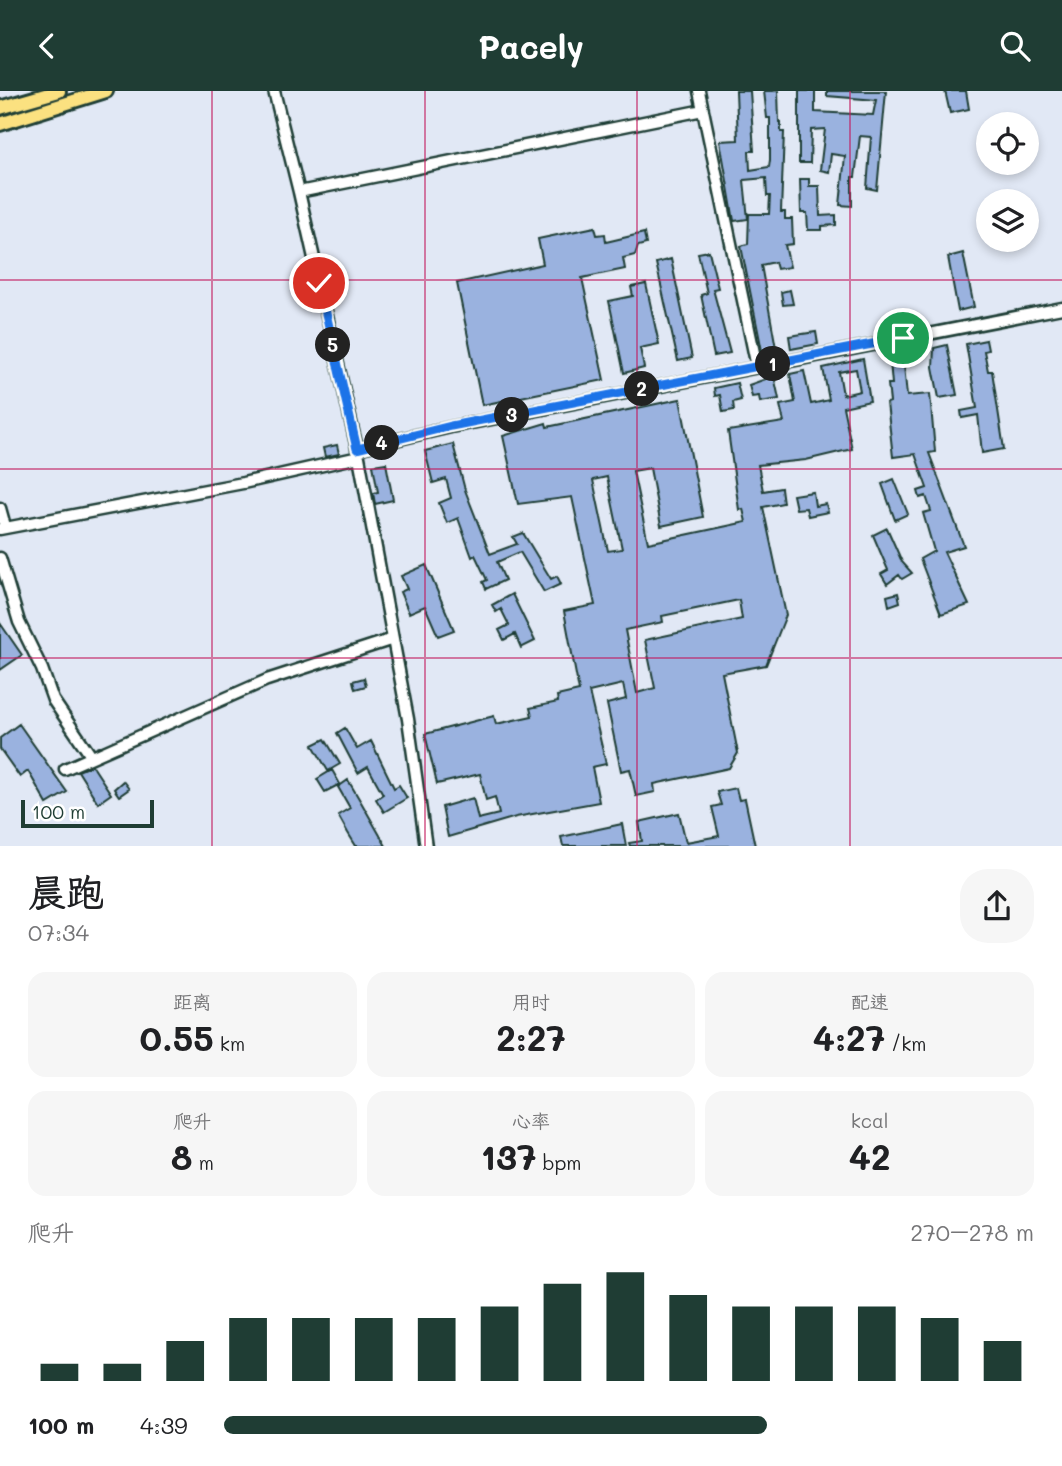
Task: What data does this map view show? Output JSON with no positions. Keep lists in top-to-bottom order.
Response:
{
  "scale_bar": "100 m",
  "page": {
    "header": "Pacely",
    "pins": [
      "5",
      "1",
      "2",
      "3",
      "4"
    ],
    "scale": "100 m",
    "heading": ["晨跑", "07:34"],
    "stats": [
      ["距离", "0.55 km"],
      ["用时", "2:27"],
      ["配速", "4:27 /km"],
      ["爬升", "8 m"],
      ["心率", "137 bpm"],
      ["kcal", "42"]
    ],
    "chart": ["爬升", "270–278 m"],
    "list": [
      {
        "name": "100 m",
        "note": "4:39"
      }
    ]
  }
}
